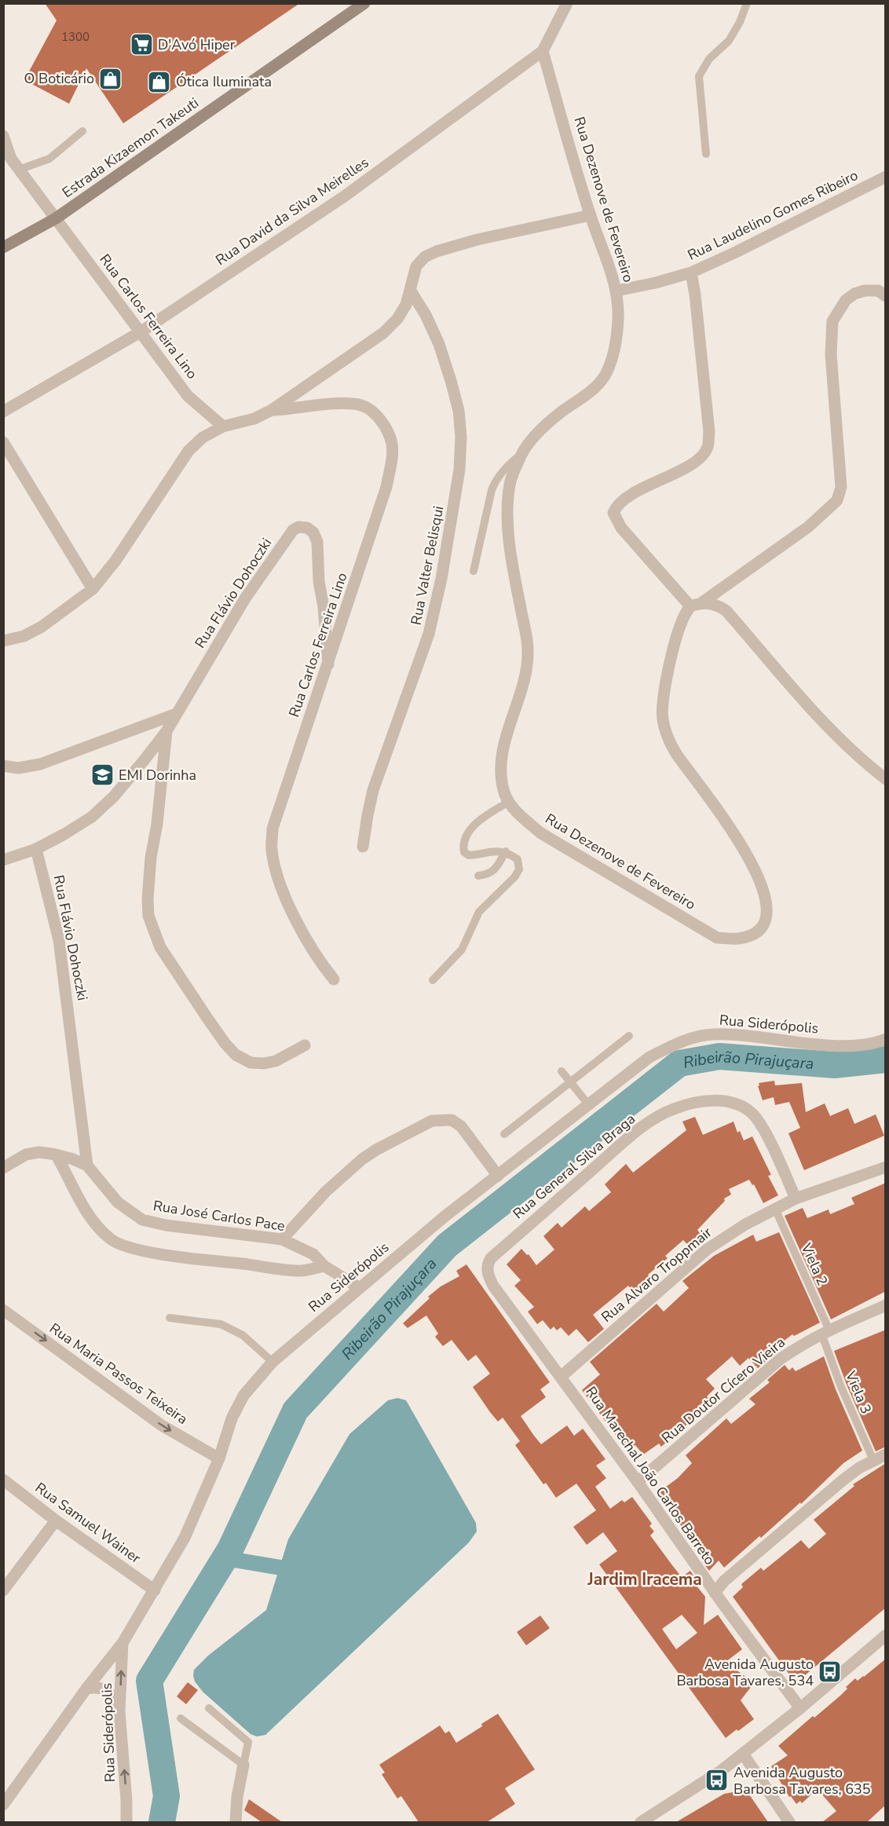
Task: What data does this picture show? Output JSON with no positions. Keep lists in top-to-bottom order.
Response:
{
  "streets": {
    "main road": ["Estrada Kizaemon Takeuti"],
    "street": [
      "Rua Dezenove de Fevereiro",
      "Rua David da Silva Meirelles",
      "Rua Laudelino Gomes Ribeiro",
      "Rua Carlos Ferreira Lino",
      "Rua Valter Belisqui",
      "Rua Flávio Dohoczki",
      "Rua Siderópolis",
      "Rua General Silva Braga",
      "Rua José Carlos Pace",
      "Rua Alvaro Troppmair",
      "Rua Maria Passos Teixeira",
      "Rua Doutor Cícero Vieira",
      "Rua Marechal João Carlos Barreto",
      "Rua Samuel Wainer"
    ],
    "lane": ["Viela 2", "Viela 3"]
  },
  "crossings": [
    ["Estrada Kizaemon Takeuti", "Rua Carlos Ferreira Lino"],
    ["Rua Dezenove de Fevereiro", "Rua David da Silva Meirelles"],
    ["Rua Dezenove de Fevereiro", "Rua Laudelino Gomes Ribeiro"],
    ["Rua David da Silva Meirelles", "Rua Carlos Ferreira Lino"],
    ["Rua Carlos Ferreira Lino", "Rua Flávio Dohoczki"],
    ["Rua Flávio Dohoczki", "Rua José Carlos Pace"],
    ["Rua Siderópolis", "Rua José Carlos Pace"],
    ["Rua Siderópolis", "Rua Maria Passos Teixeira"],
    ["Rua Siderópolis", "Rua Samuel Wainer"],
    ["Rua General Silva Braga", "Rua Alvaro Troppmair"],
    ["Rua General Silva Braga", "Rua Marechal João Carlos Barreto"],
    ["Viela 2", "Rua Alvaro Troppmair"],
    ["Viela 2", "Rua Doutor Cícero Vieira"],
    ["Viela 2", "Viela 3"],
    ["Rua Alvaro Troppmair", "Rua Marechal João Carlos Barreto"],
    ["Rua Doutor Cícero Vieira", "Viela 3"],
    ["Rua Doutor Cícero Vieira", "Rua Marechal João Carlos Barreto"]
  ],
  "one_way": ["Rua Maria Passos Teixeira"],
  "districts": ["Jardim Iracema"],
  "water": ["Ribeirão Pirajuçara"],
  "places": {
    "supermarket": ["D'Avó Hiper"],
    "shop": ["O Boticário", "Ótica Iluminata"],
    "school or university": ["EMI Dorinha"],
    "bus stop": ["Avenida Augusto Barbosa Tavares, 534", "Avenida Augusto Barbosa Tavares, 635"]
  },
  "house_numbers": ["1300"]
}
